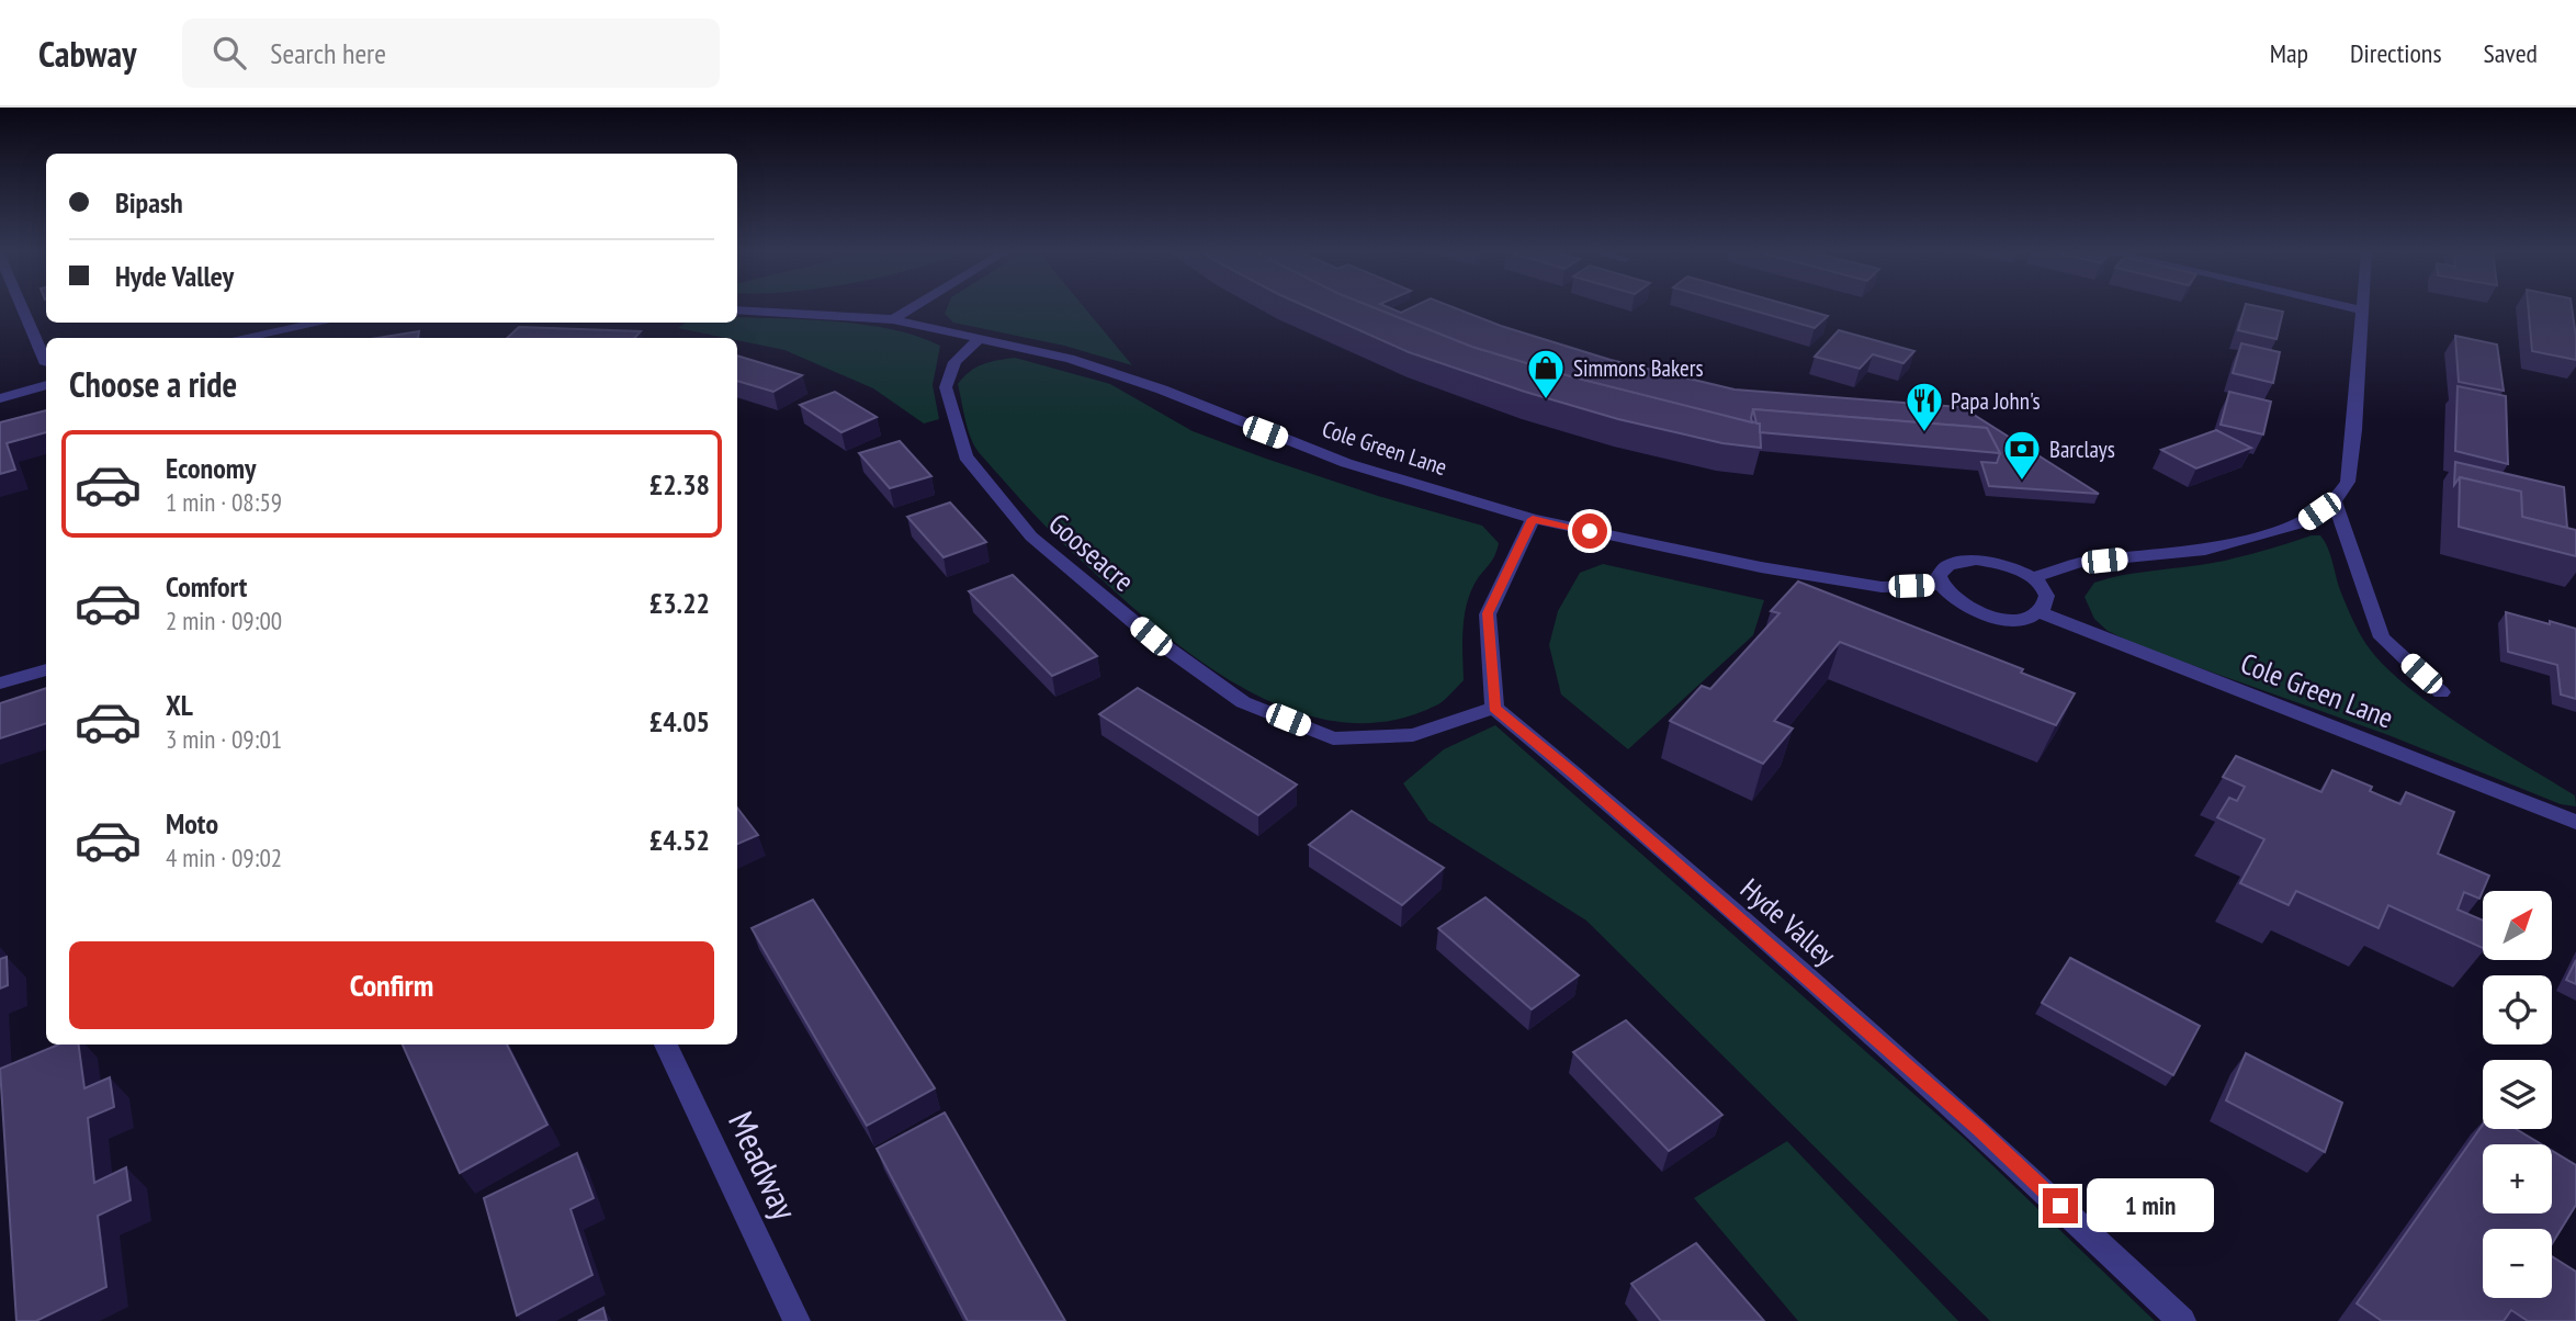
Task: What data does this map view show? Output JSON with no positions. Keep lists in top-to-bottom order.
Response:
{
  "streets": {
    "street": [
      "Cole Green Lane",
      "Gooseacre",
      "Hyde Valley",
      "Meadway"
    ]
  },
  "crossings": [
    ["Cole Green Lane", "Gooseacre"],
    ["Gooseacre", "Hyde Valley"]
  ],
  "places": {
    "shop": ["Simmons Bakers"],
    "restaurant": ["Papa John's"],
    "bank": ["Barclays"]
  },
  "north": "top right",
  "page": {
    "header": "Cabway",
    "search": "Search here",
    "nav": ["Map", "Directions", "Saved"],
    "banner": ["Bipash", "Hyde Valley"],
    "heading": "Choose a ride",
    "list": [
      {
        "name": "Economy",
        "note": "1 min · 08:59",
        "value": "£2.38"
      },
      {
        "name": "Comfort",
        "note": "2 min · 09:00",
        "value": "£3.22"
      },
      {
        "name": "XL",
        "note": "3 min · 09:01",
        "value": "£4.05"
      },
      {
        "name": "Moto",
        "note": "4 min · 09:02",
        "value": "£4.52"
      }
    ],
    "map_buttons": ["+", "−"],
    "buttons": "Confirm",
    "bubble": "1 min"
  }
}
